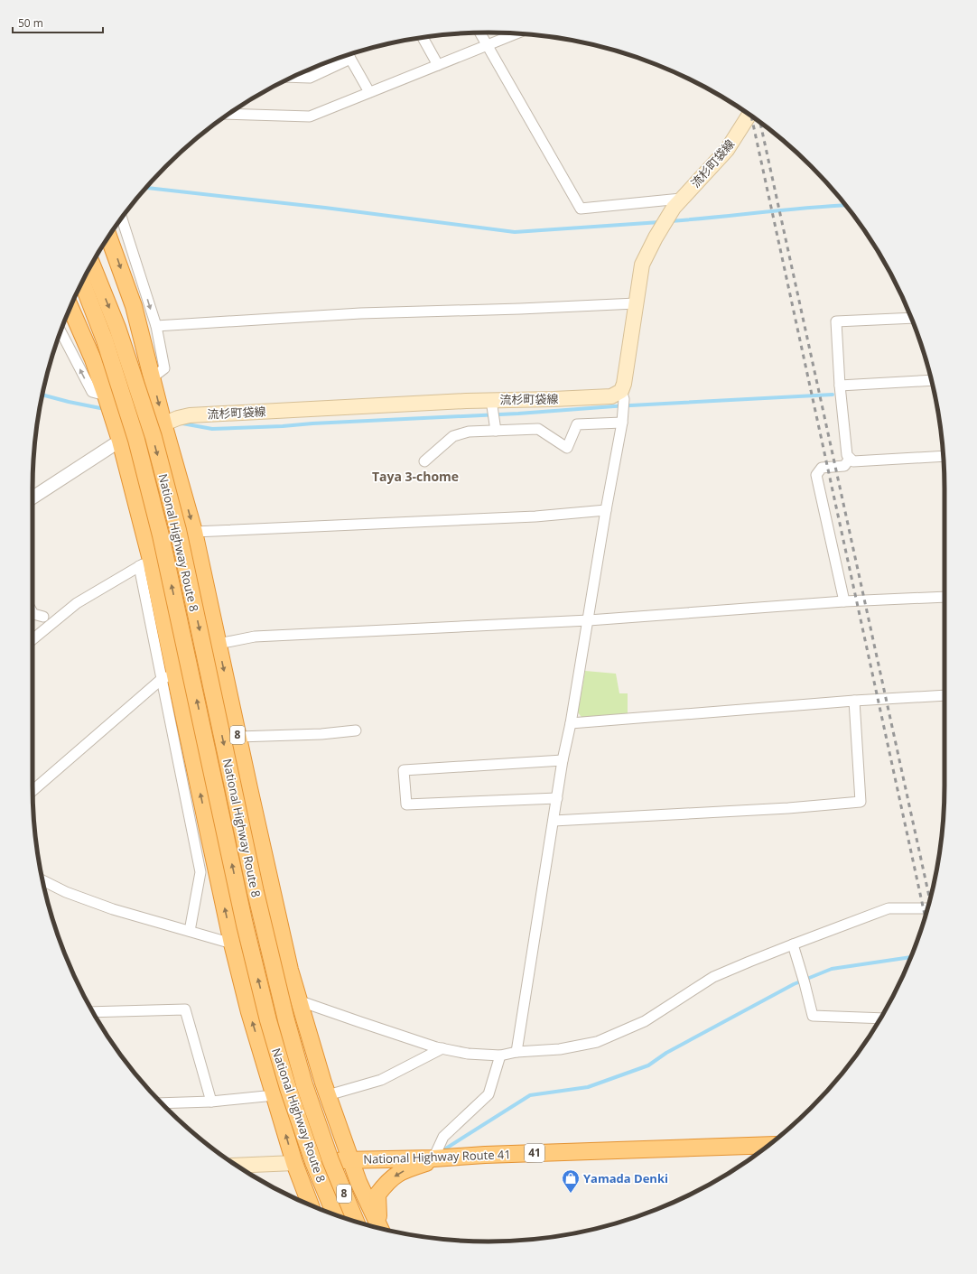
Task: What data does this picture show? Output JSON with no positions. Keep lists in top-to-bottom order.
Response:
{
  "streets": {
    "highway": [
      "National Highway Route 8",
      "8",
      "41",
      "National Highway Route 41"
    ],
    "main road": ["流杉町袋線"]
  },
  "crossings": [
    ["流杉町袋線", "8"],
    ["8", "National Highway Route 41"]
  ],
  "districts": ["Taya 3-chome"],
  "places": {
    "shop": ["Yamada Denki"]
  },
  "scale_bar": "50 m"
}
